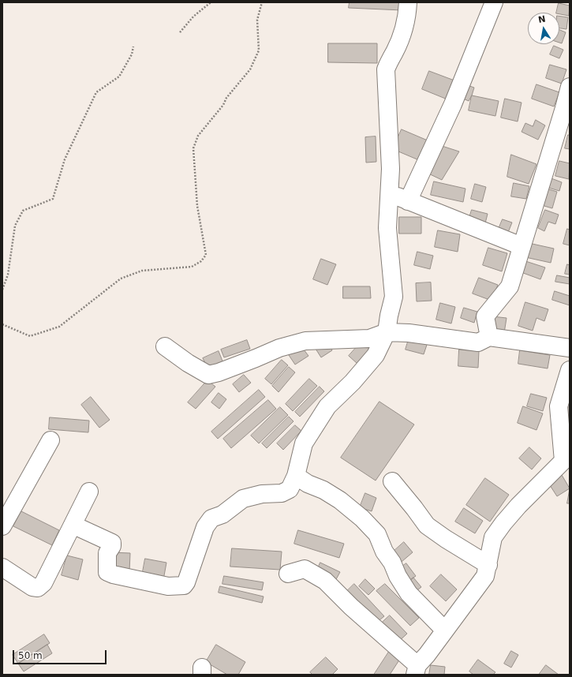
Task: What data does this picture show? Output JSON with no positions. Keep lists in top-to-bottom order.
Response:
{
  "scale_bar": "50 m",
  "north": "top"
}
